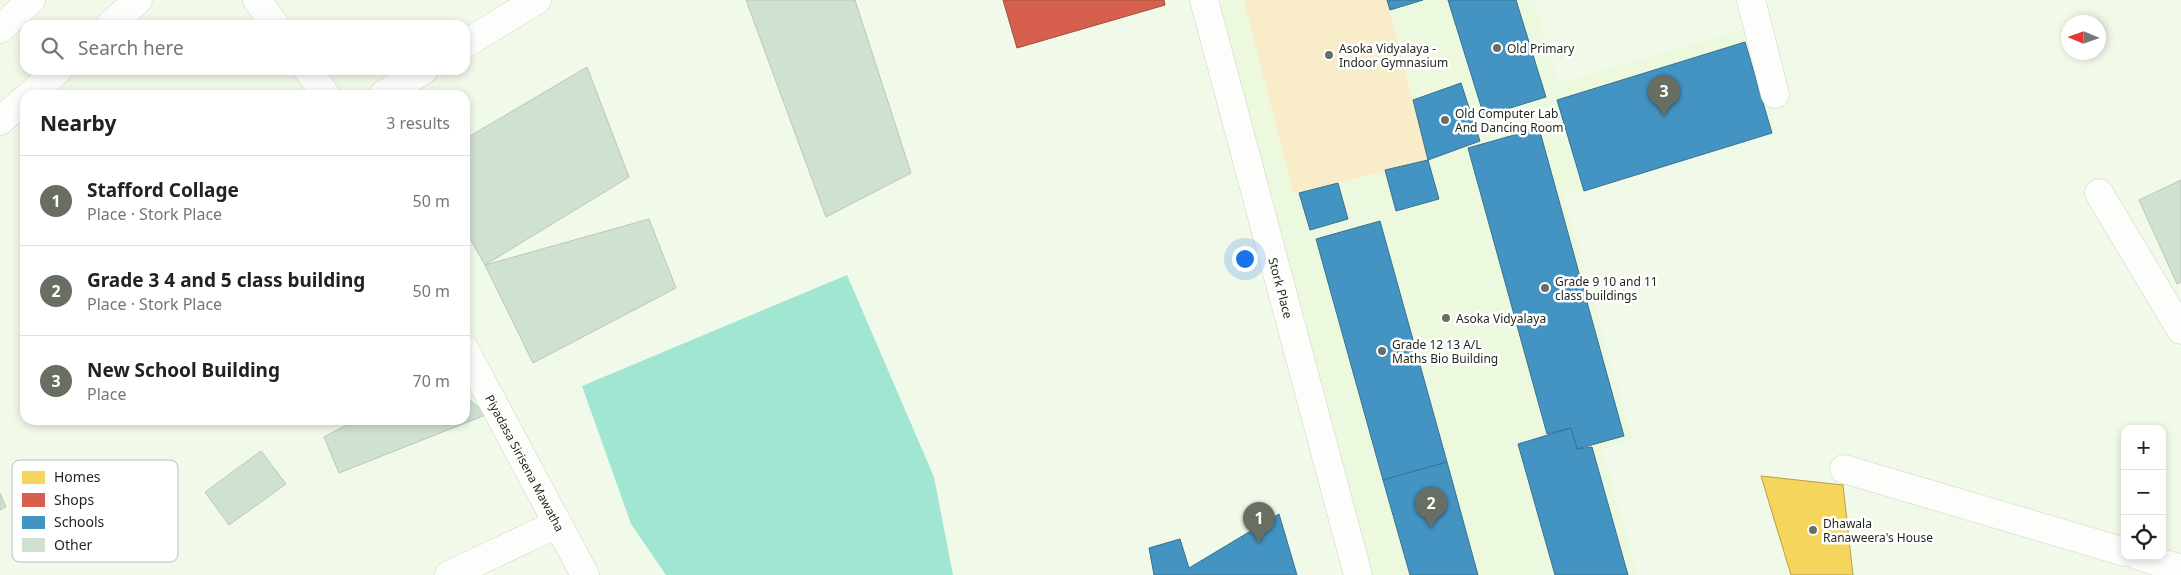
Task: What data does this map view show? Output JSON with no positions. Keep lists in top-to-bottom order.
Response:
{
  "streets": {
    "street": ["Stork Place", "Piyadasa Sirisena Mawatha"]
  },
  "places": [
    "Old Primary",
    "Asoka Vidyalaya - Indoor Gymnasium",
    "Old Computer Lab And Dancing Room",
    "Grade 9 10 and 11 class buildings",
    "Asoka Vidyalaya",
    "Grade 12 13 A/L Maths Bio Building",
    "Dhawala Ranaweera's House"
  ],
  "legend": [
    "Homes",
    "Shops",
    "Schools",
    "Other"
  ],
  "north": "left",
  "page": {
    "search": "Search here",
    "pins": ["3", "2", "1"],
    "heading": ["Nearby", "3 results"],
    "list": [
      {
        "mark": "1",
        "name": "Stafford Collage",
        "note": "Place · Stork Place",
        "value": "50 m"
      },
      {
        "mark": "2",
        "name": "Grade 3 4 and 5 class building",
        "note": "Place · Stork Place",
        "value": "50 m"
      },
      {
        "mark": "3",
        "name": "New School Building",
        "note": "Place",
        "value": "70 m"
      }
    ],
    "map_buttons": ["+", "−"]
  }
}
